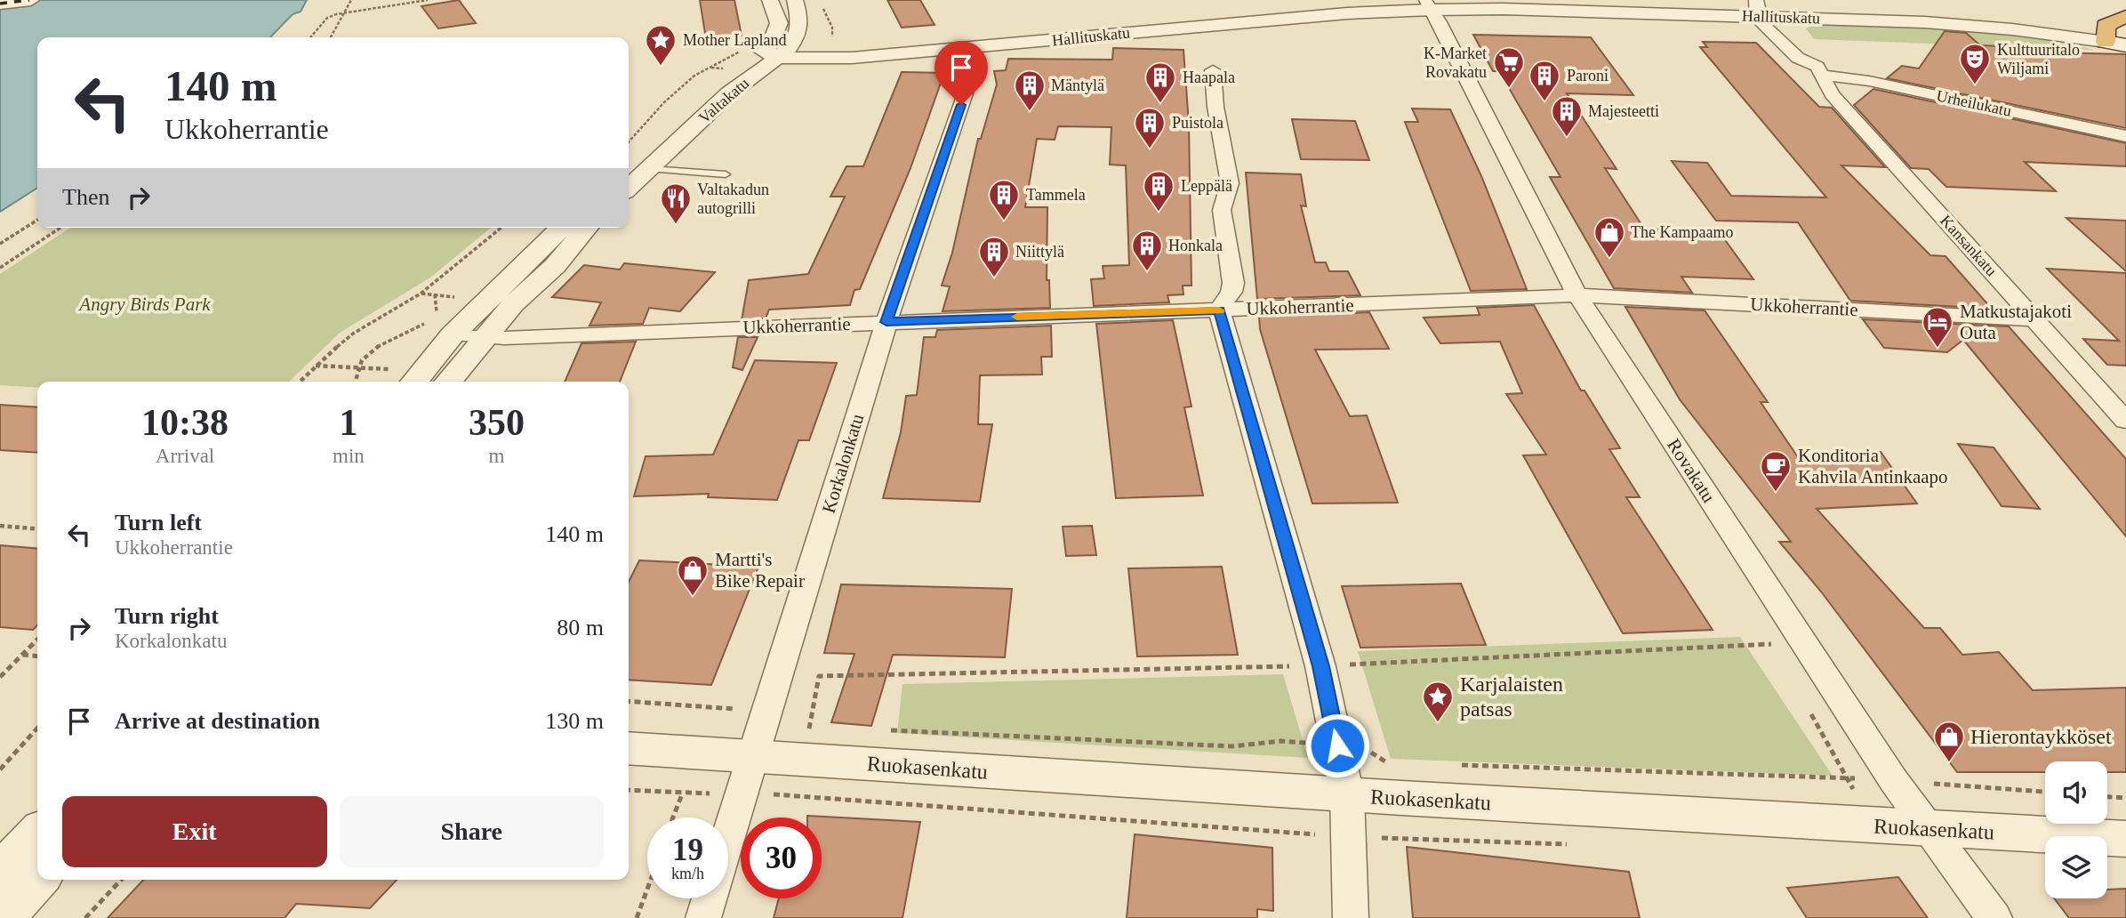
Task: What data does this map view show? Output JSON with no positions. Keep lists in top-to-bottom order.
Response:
{
  "streets": {
    "main road": ["Hallituskatu"],
    "street": [
      "Valtakatu",
      "Urheilukatu",
      "Kansankatu",
      "Ukkoherrantie",
      "Korkalonkatu",
      "Rovakatu",
      "Ruokasenkatu"
    ]
  },
  "crossings": [
    ["Hallituskatu", "Valtakatu"],
    ["Hallituskatu", "Kansankatu"],
    ["Hallituskatu", "Korkalonkatu"],
    ["Hallituskatu", "Rovakatu"],
    ["Urheilukatu", "Kansankatu"],
    ["Kansankatu", "Ukkoherrantie"],
    ["Ukkoherrantie", "Korkalonkatu"],
    ["Ukkoherrantie", "Rovakatu"],
    ["Korkalonkatu", "Ruokasenkatu"],
    ["Rovakatu", "Ruokasenkatu"]
  ],
  "parks": ["Angry Birds Park"],
  "places": {
    "place": ["Mother Lapland", "Karjalaisten patsas"],
    "theatre": ["Kulttuuritalo Wiljami"],
    "supermarket": ["K-Market Rovakatu"],
    "building": [
      "Paroni",
      "Haapala",
      "Mäntylä",
      "Majesteetti",
      "Puistola",
      "Leppälä",
      "Tammela",
      "Honkala",
      "Niittylä"
    ],
    "restaurant": ["Valtakadun autogrilli"],
    "shop": ["The Kampaamo", "Martti's Bike Repair", "Hierontaykköset"],
    "hotel": ["Matkustajakoti Outa"],
    "cafe": ["Konditoria Kahvila Antinkaapo"]
  },
  "page": {
    "turn": ["140 m", "Ukkoherrantie"],
    "then": "Then",
    "eta": [
      "10:38",
      "Arrival",
      "1",
      "min",
      "350",
      "m"
    ],
    "list": [
      {
        "name": "Turn left",
        "note": "Ukkoherrantie",
        "value": "140 m"
      },
      {
        "name": "Turn right",
        "note": "Korkalonkatu",
        "value": "80 m"
      },
      {
        "name": "Arrive at destination",
        "value": "130 m"
      }
    ],
    "buttons": ["Exit", "Share"],
    "speed": "19 km/h",
    "limit": "30"
  }
}
